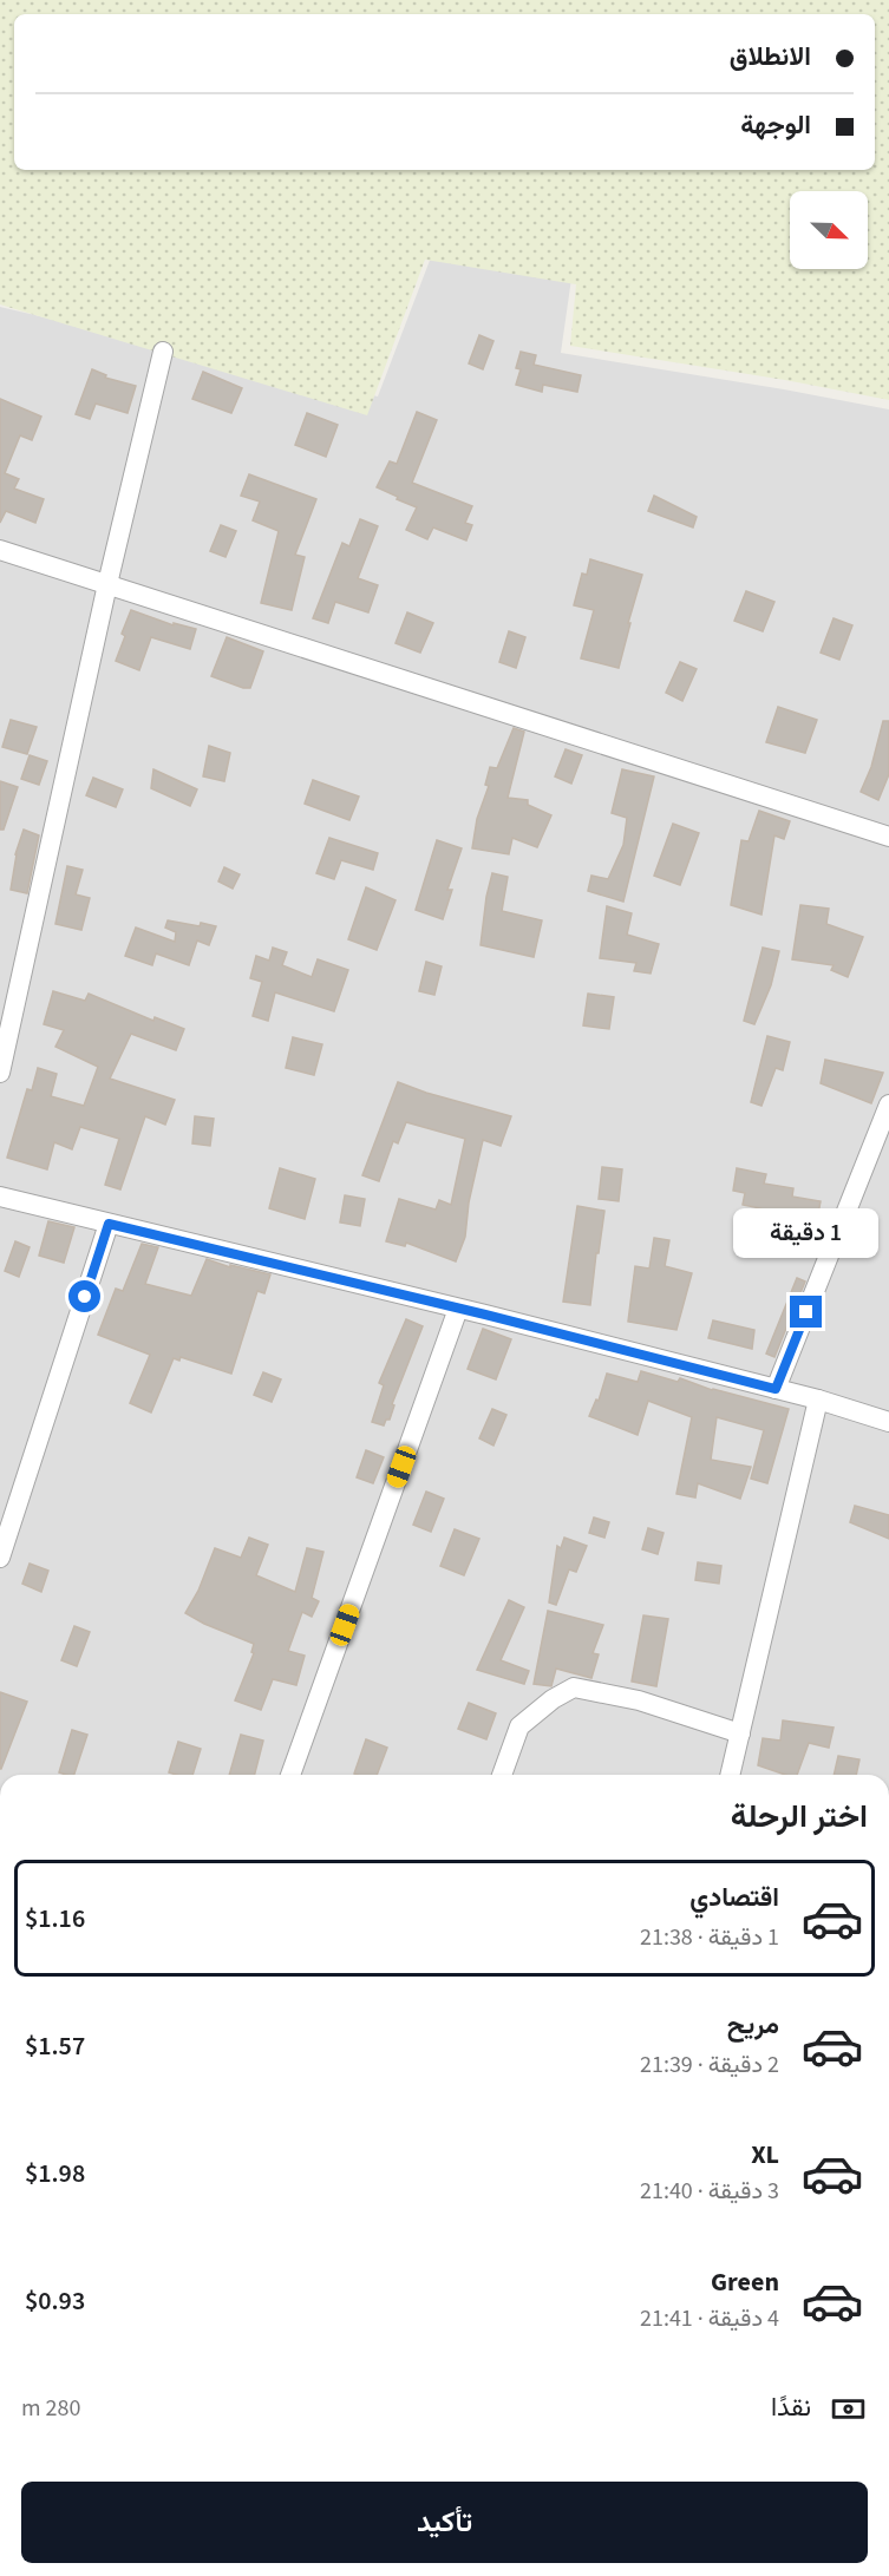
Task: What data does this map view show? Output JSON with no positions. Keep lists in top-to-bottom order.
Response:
{
  "north": "bottom right",
  "page": {
    "banner": ["الانطلاق", "الوجهة"],
    "bubble": "1 دقيقة",
    "heading": "اختر الرحلة",
    "list": [
      {
        "name": "اقتصادي",
        "note": "1 دقيقة · 21:38",
        "value": "$1.16"
      },
      {
        "name": "مريح",
        "note": "2 دقيقة · 21:39",
        "value": "$1.57"
      },
      {
        "name": "XL",
        "note": "3 دقيقة · 21:40",
        "value": "$1.98"
      },
      {
        "name": "Green",
        "note": "4 دقيقة · 21:41",
        "value": "$0.93"
      }
    ],
    "pay": ["نقدًا", "280 m"],
    "buttons": "تأكيد"
  }
}
